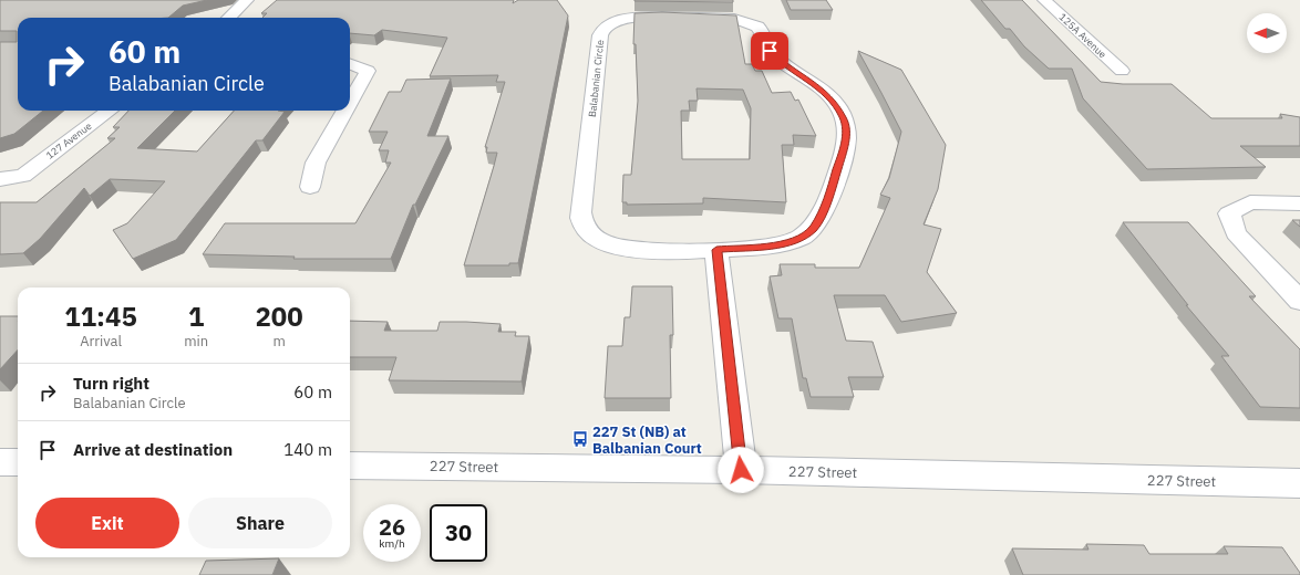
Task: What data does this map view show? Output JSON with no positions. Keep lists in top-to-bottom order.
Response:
{
  "streets": {
    "street": [
      "125A Avenue",
      "Balabanian Circle",
      "127 Avenue",
      "227 Street"
    ]
  },
  "places": {
    "bus stop": ["227 St (NB) at Balbanian Court"]
  },
  "north": "left",
  "page": {
    "turn": ["60 m", "Balabanian Circle"],
    "eta": [
      "11:45",
      "Arrival",
      "1",
      "min",
      "200",
      "m"
    ],
    "list": [
      {
        "name": "Turn right",
        "note": "Balabanian Circle",
        "value": "60 m"
      },
      {
        "name": "Arrive at destination",
        "value": "140 m"
      }
    ],
    "buttons": ["Exit", "Share"],
    "speed": "26 km/h",
    "limit": "30"
  }
}
